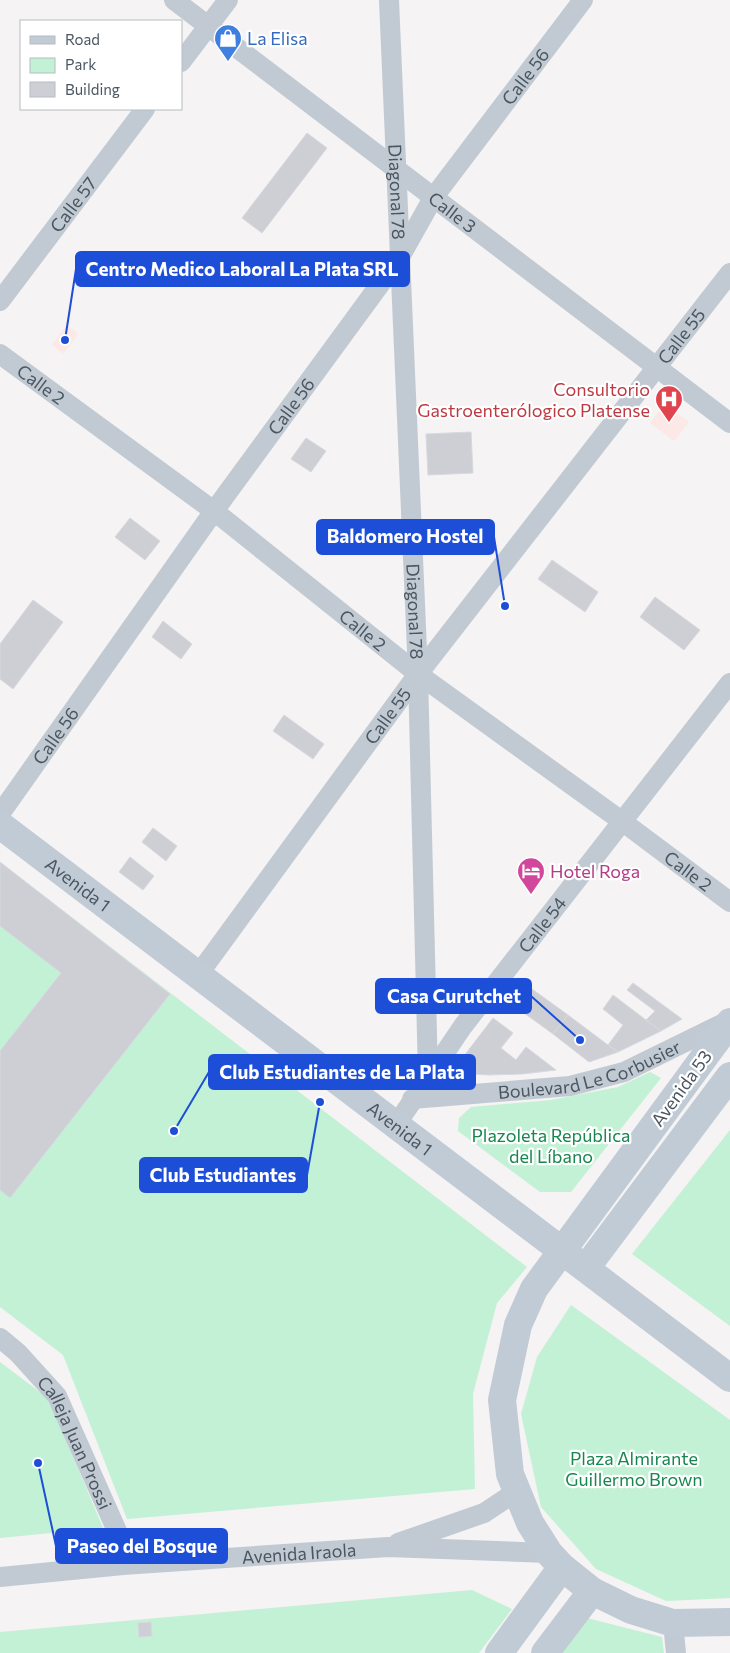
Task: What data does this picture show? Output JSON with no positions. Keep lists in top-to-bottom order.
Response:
{
  "streets": {
    "main road": ["Avenida 1", "Avenida 53"],
    "street": [
      "Calle 56",
      "Diagonal 78",
      "Calle 57",
      "Calle 3",
      "Calle 55",
      "Calle 2",
      "Calle 54",
      "Boulevard Le Corbusier",
      "Calleja Juan Prossi",
      "Avenida Iraola"
    ]
  },
  "crossings": [
    ["Calle 56", "Diagonal 78"],
    ["Calle 56", "Calle 3"],
    ["Calle 56", "Calle 2"],
    ["Diagonal 78", "Calle 3"],
    ["Diagonal 78", "Calle 55"],
    ["Diagonal 78", "Calle 2"],
    ["Diagonal 78", "Calle 54"],
    ["Calle 3", "Calle 55"],
    ["Calle 55", "Calle 2"],
    ["Calle 55", "Avenida 1"],
    ["Calle 2", "Calle 54"],
    ["Avenida 1", "Calle 54"],
    ["Avenida 1", "Avenida 53"],
    ["Calle 54", "Boulevard Le Corbusier"],
    ["Boulevard Le Corbusier", "Avenida 53"],
    ["Calleja Juan Prossi", "Avenida Iraola"]
  ],
  "parks": ["Plazoleta República del Líbano", "Plaza Almirante Guillermo Brown"],
  "places": {
    "shop": ["La Elisa"],
    "other": [
      "Centro Medico Laboral La Plata SRL",
      "Baldomero Hostel",
      "Casa Curutchet",
      "Club Estudiantes",
      "Club Estudiantes de La Plata",
      "Paseo del Bosque"
    ],
    "hospital": ["Consultorio Gastroenterólogico Platense"],
    "hotel": ["Hotel Roga"]
  },
  "legend": ["Road", "Park", "Building"]
}
